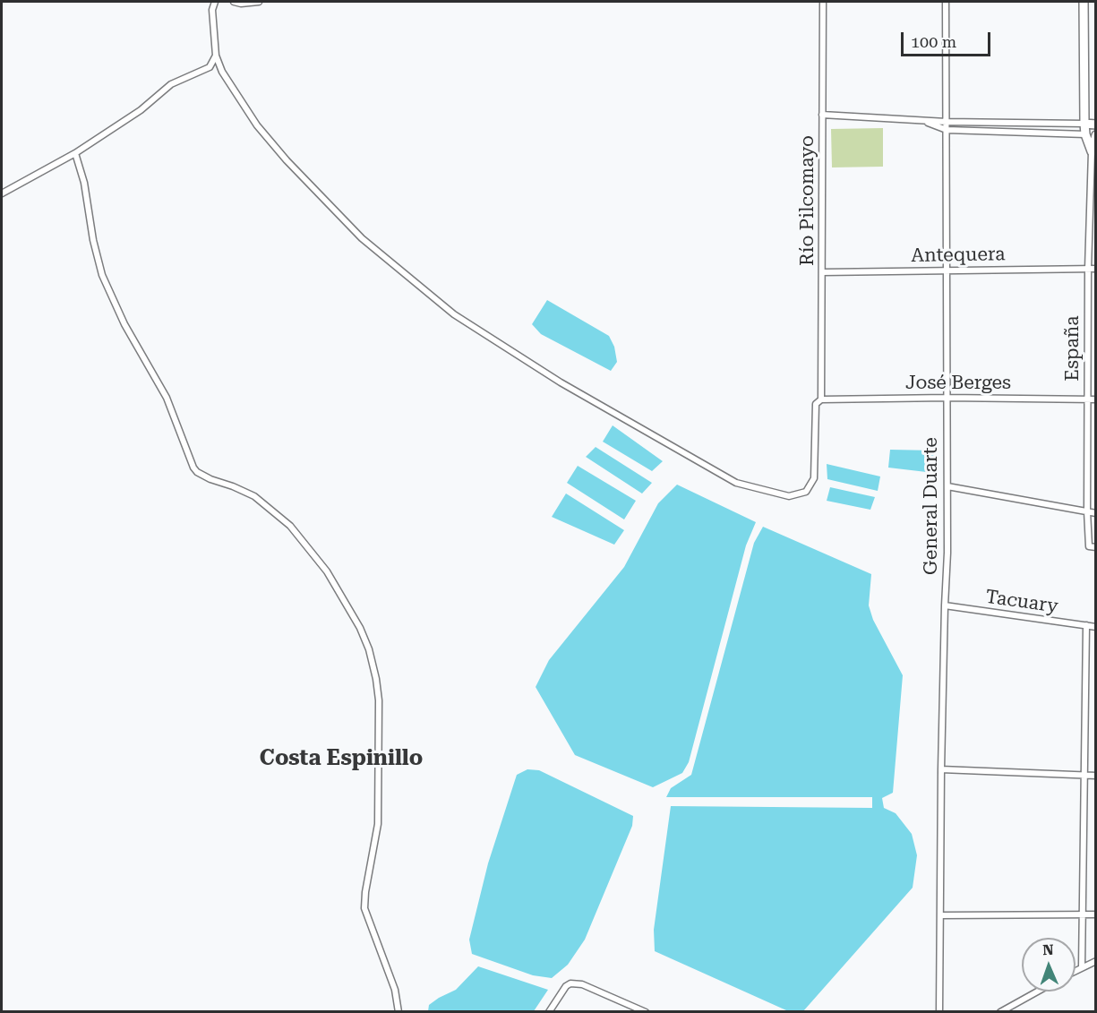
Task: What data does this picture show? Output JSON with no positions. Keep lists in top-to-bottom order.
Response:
{
  "streets": {
    "street": [
      "Río Pilcomayo",
      "Antequera",
      "España",
      "José Berges",
      "General Duarte",
      "Tacuary"
    ]
  },
  "crossings": [
    ["Río Pilcomayo", "Antequera"],
    ["Río Pilcomayo", "José Berges"],
    ["Antequera", "España"],
    ["Antequera", "General Duarte"],
    ["España", "José Berges"],
    ["José Berges", "General Duarte"],
    ["General Duarte", "Tacuary"]
  ],
  "districts": ["Costa Espinillo"],
  "scale_bar": "100 m",
  "north": "top"
}
